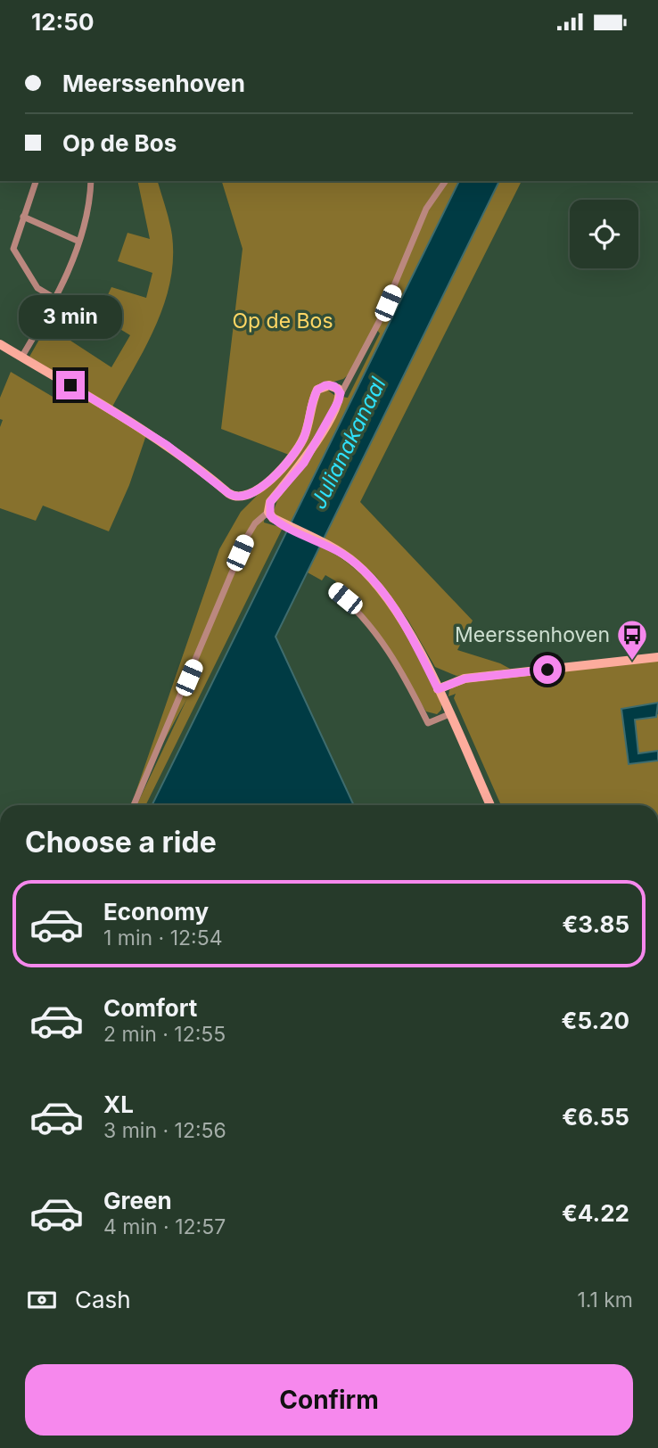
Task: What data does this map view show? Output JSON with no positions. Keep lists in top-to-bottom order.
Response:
{
  "water": ["Julianakanaal"],
  "parks": ["Op de Bos"],
  "places": {
    "bus stop": ["Meerssenhoven"]
  },
  "page": {
    "status": "12:50",
    "banner": ["Meerssenhoven", "Op de Bos"],
    "bubble": "3 min",
    "heading": "Choose a ride",
    "list": [
      {
        "name": "Economy",
        "note": "1 min · 12:54",
        "value": "€3.85"
      },
      {
        "name": "Comfort",
        "note": "2 min · 12:55",
        "value": "€5.20"
      },
      {
        "name": "XL",
        "note": "3 min · 12:56",
        "value": "€6.55"
      },
      {
        "name": "Green",
        "note": "4 min · 12:57",
        "value": "€4.22"
      }
    ],
    "pay": ["Cash", "1.1 km"],
    "buttons": "Confirm"
  }
}
